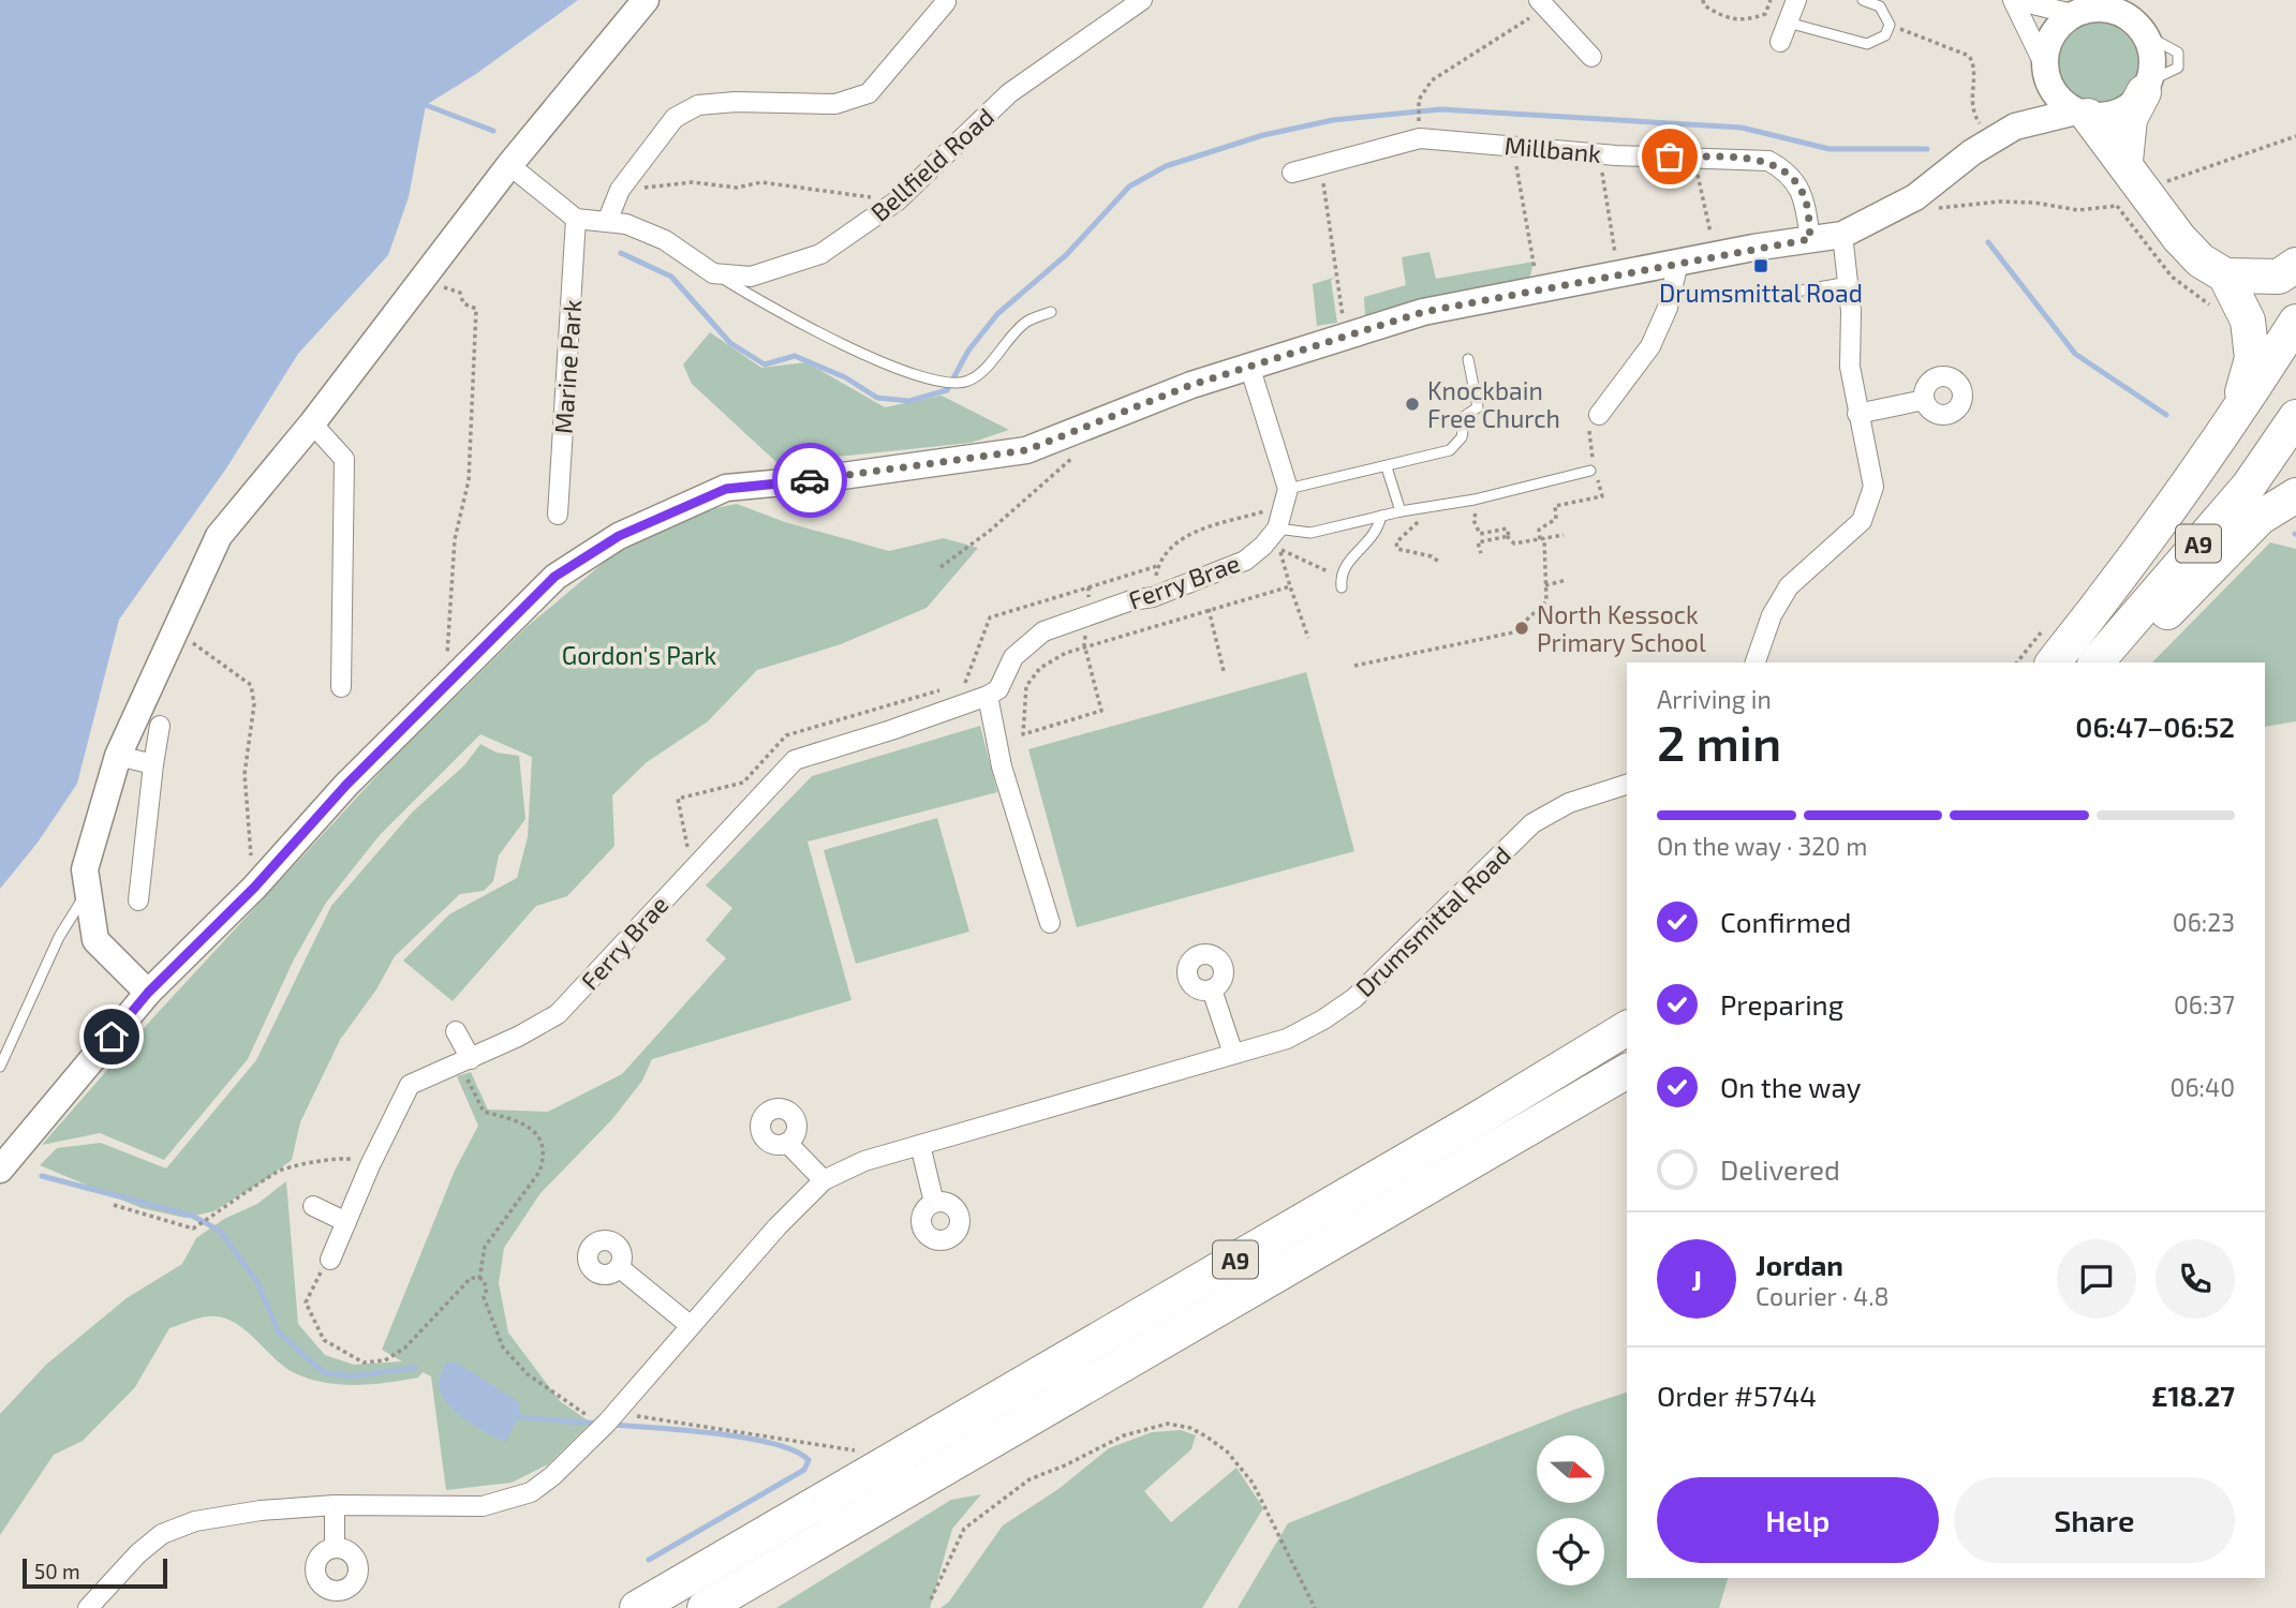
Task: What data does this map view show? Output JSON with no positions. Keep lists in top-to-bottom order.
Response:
{
  "streets": {
    "highway": ["A9"],
    "street": [
      "Millbank",
      "Bellfield Road",
      "Marine Park",
      "Ferry Brae",
      "Drumsmittal Road"
    ]
  },
  "crossings": [
    ["Bellfield Road", "Marine Park"]
  ],
  "parks": ["Gordon's Park"],
  "places": {
    "transit": ["Drumsmittal Road"],
    "other": ["Knockbain Free Church", "North Kessock Primary School"]
  },
  "scale_bar": "50 m",
  "north": "right",
  "page": {
    "heading": ["2 min", "Arriving in", "06:47–06:52"],
    "panel": [
      "Jordan",
      "Courier · 4.8",
      "Order #5744",
      "£18.27"
    ],
    "bar": "On the way · 320 m",
    "list": [
      ["Confirmed", "06:23"],
      ["Preparing", "06:37"],
      ["On the way", "06:40"],
      "Delivered"
    ],
    "round": "J",
    "buttons": ["Help", "Share"],
    "scale": "50 m"
  }
}
